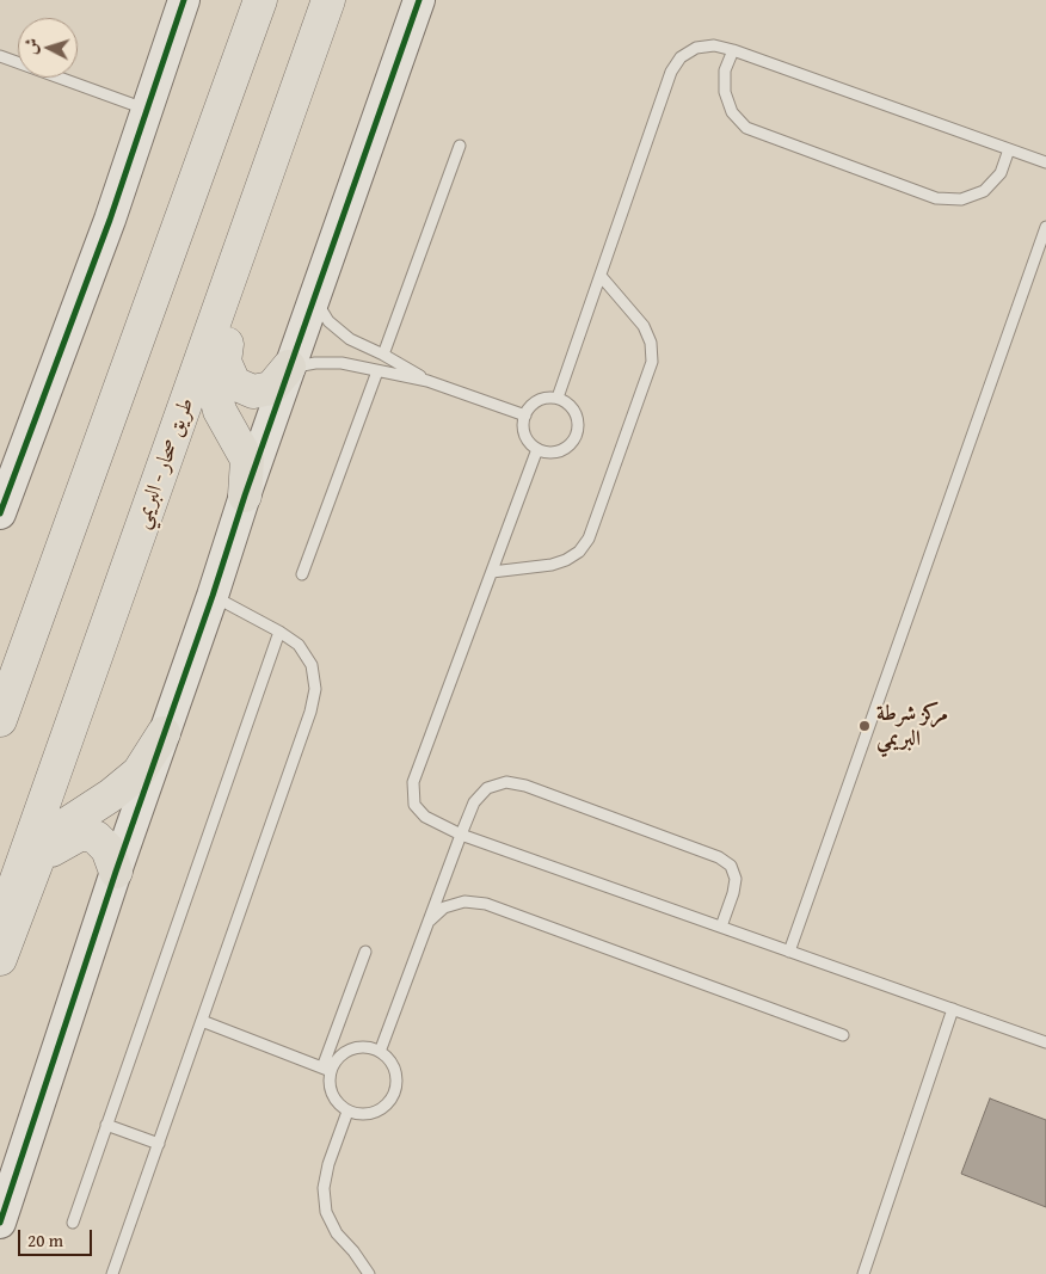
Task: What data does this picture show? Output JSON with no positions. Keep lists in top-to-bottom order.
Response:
{
  "streets": {
    "highway": ["طريق صحار - البريمي"]
  },
  "places": ["مركز شرطة البريمي"],
  "scale_bar": "20 m",
  "north": "left"
}
